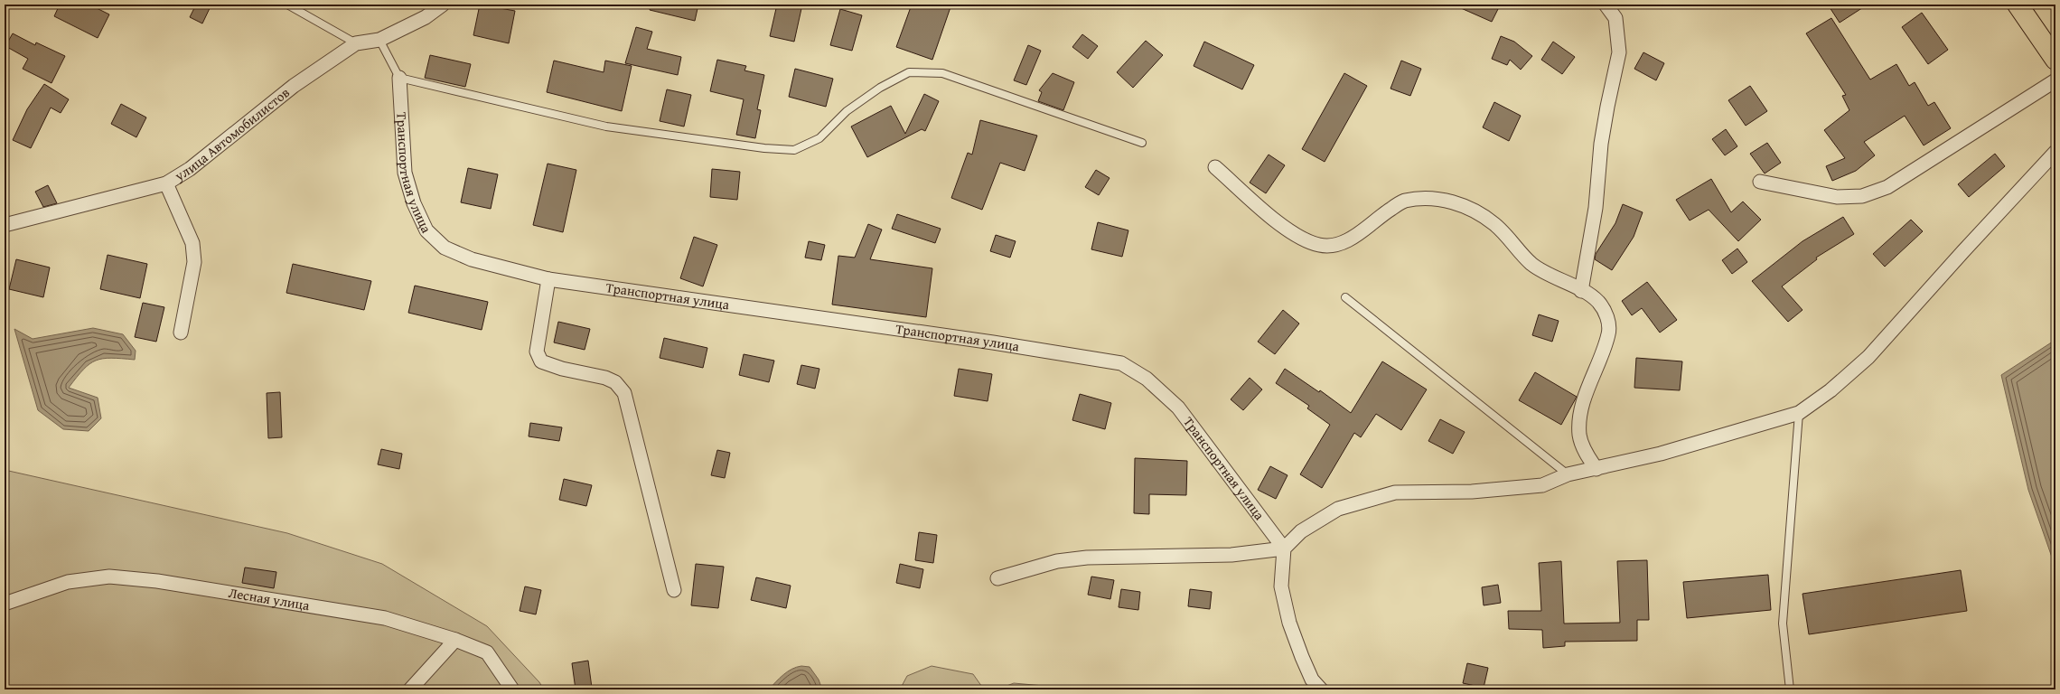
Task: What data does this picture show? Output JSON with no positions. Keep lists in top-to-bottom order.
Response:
{
  "streets": {
    "street": ["улица Автомобилистов", "Транспортная улица", "Лесная улица"]
  }
}
